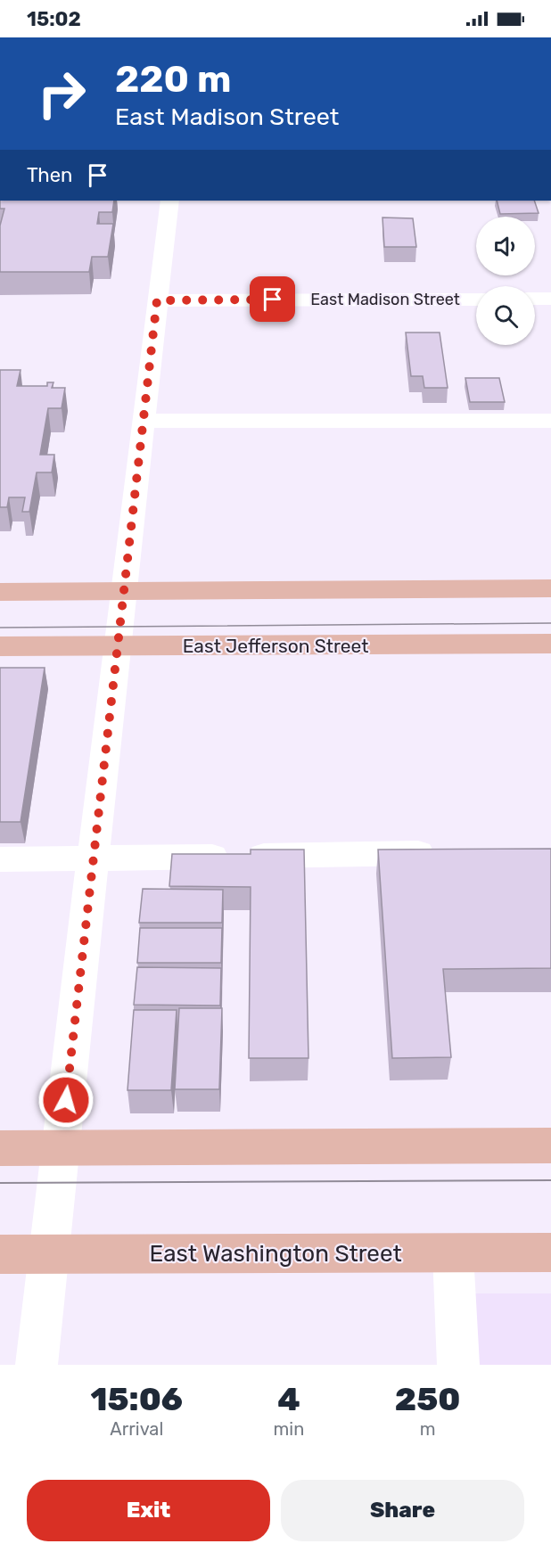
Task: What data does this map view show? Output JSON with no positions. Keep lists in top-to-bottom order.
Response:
{
  "streets": {
    "main road": ["East Jefferson Street", "East Washington Street"],
    "street": ["East Madison Street"]
  },
  "page": {
    "status": "15:02",
    "turn": ["220 m", "East Madison Street"],
    "then": "Then",
    "eta": [
      "15:06",
      "Arrival",
      "4",
      "min",
      "250",
      "m"
    ],
    "buttons": ["Exit", "Share"]
  }
}
